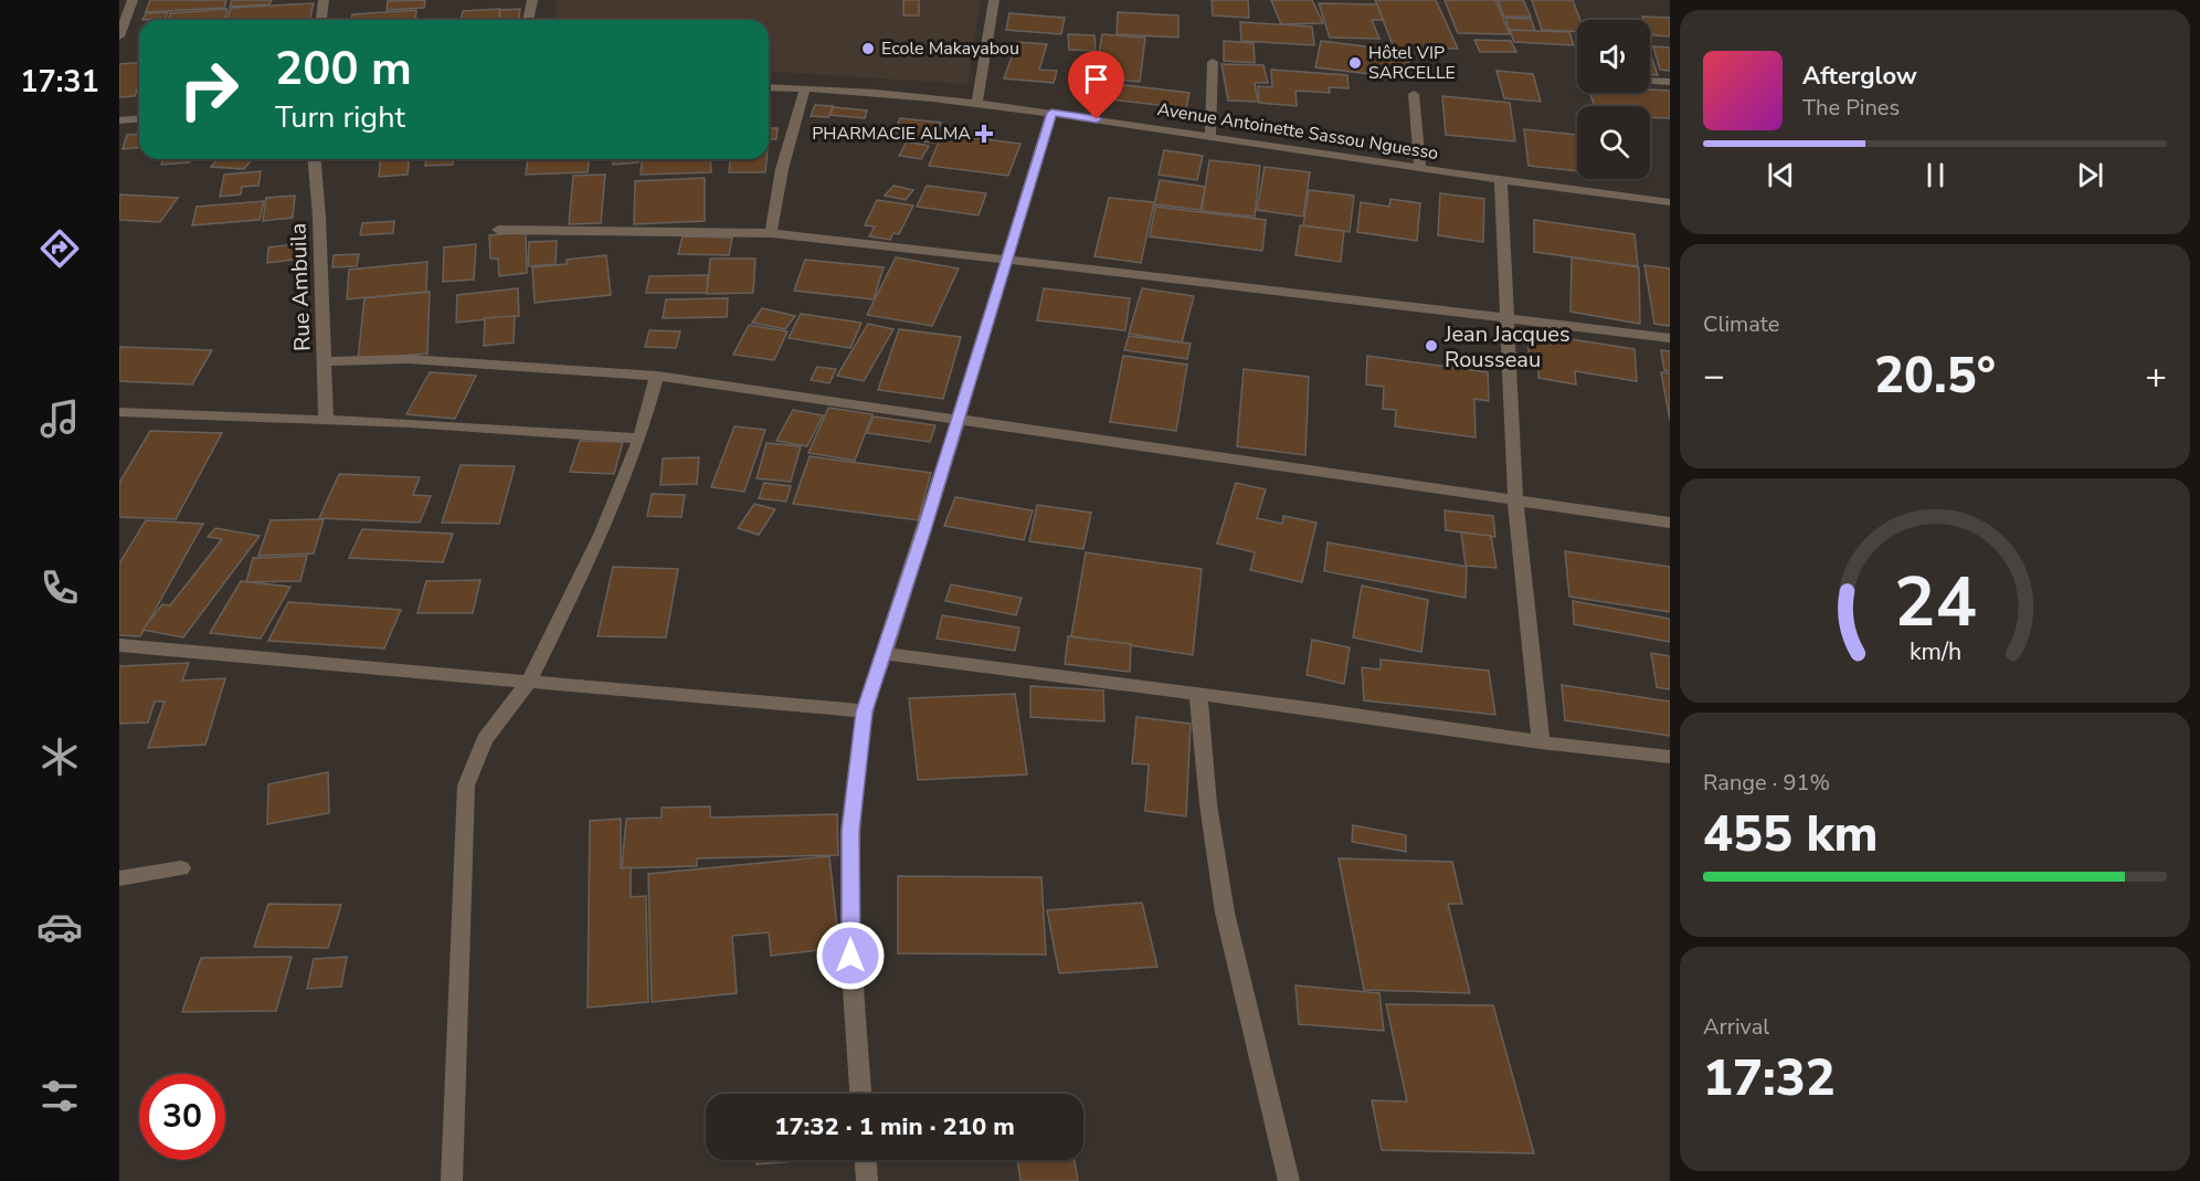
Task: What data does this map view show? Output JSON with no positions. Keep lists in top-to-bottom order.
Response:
{
  "streets": {
    "street": ["Avenue Antoinette Sassou Nguesso", "Rue Ambuila"]
  },
  "places": {
    "other": ["Ecole Makayabou", "Hôtel VIP SARCELLE", "Jean Jacques Rousseau"],
    "health": ["PHARMACIE ALMA"]
  },
  "page": {
    "tabs": "17:31",
    "turn": ["200 m", "Turn right"],
    "song": ["Afterglow", "The Pines"],
    "tile": [
      "Climate",
      ["Range · 91%", "455 km"],
      ["Arrival", "17:32"]
    ],
    "heat": ["−", "20.5°", "+"],
    "limit": "30",
    "trip": "17:32 · 1 min · 210 m",
    "gauge": ["24", "km/h"]
  }
}
